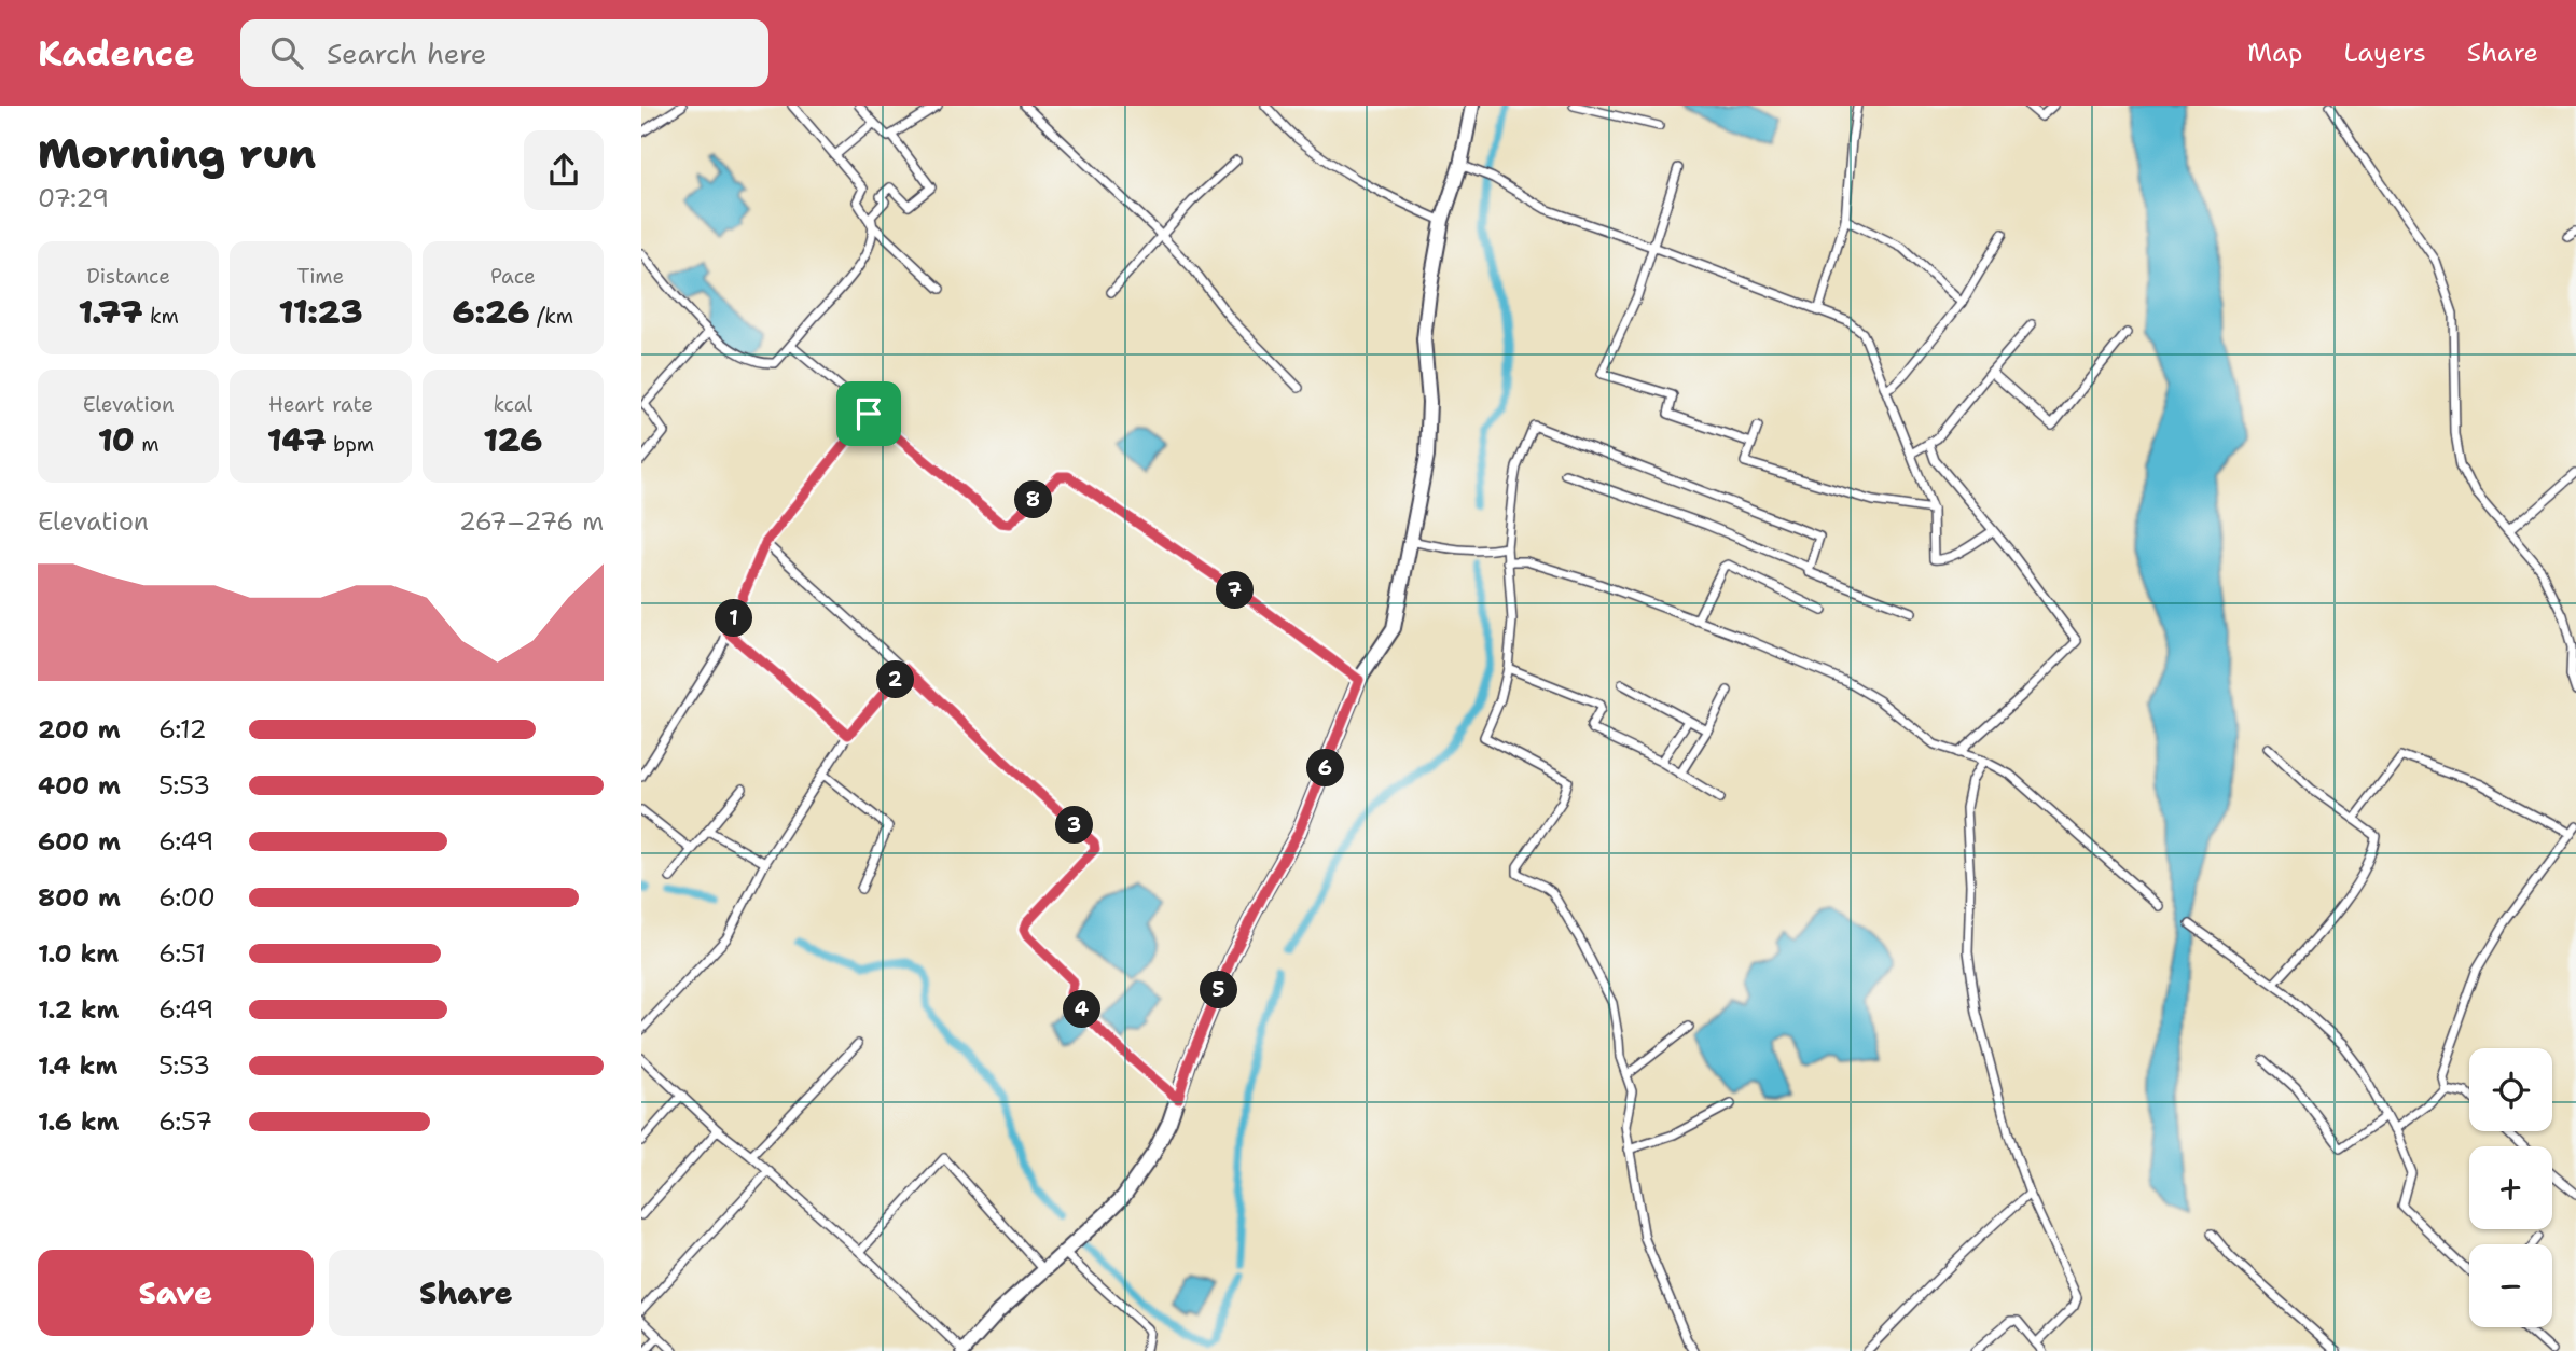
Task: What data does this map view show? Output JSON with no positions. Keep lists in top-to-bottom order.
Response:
{
  "page": {
    "header": "Kadence",
    "search": "Search here",
    "nav": ["Map", "Layers", "Share"],
    "heading": ["Morning run", "07:29"],
    "stats": [
      ["Distance", "1.77 km"],
      ["Time", "11:23"],
      ["Pace", "6:26 /km"],
      ["Elevation", "10 m"],
      ["Heart rate", "147 bpm"],
      ["kcal", "126"]
    ],
    "pins": [
      "8",
      "7",
      "1",
      "2",
      "6",
      "3",
      "5",
      "4"
    ],
    "chart": ["Elevation", "267–276 m"],
    "list": [
      {
        "name": "200 m",
        "note": "6:12"
      },
      {
        "name": "400 m",
        "note": "5:53"
      },
      {
        "name": "600 m",
        "note": "6:49"
      },
      {
        "name": "800 m",
        "note": "6:00"
      },
      {
        "name": "1.0 km",
        "note": "6:51"
      },
      {
        "name": "1.2 km",
        "note": "6:49"
      },
      {
        "name": "1.4 km",
        "note": "5:53"
      },
      {
        "name": "1.6 km",
        "note": "6:57"
      }
    ],
    "map_buttons": ["+", "−"],
    "buttons": ["Save", "Share"]
  }
}
